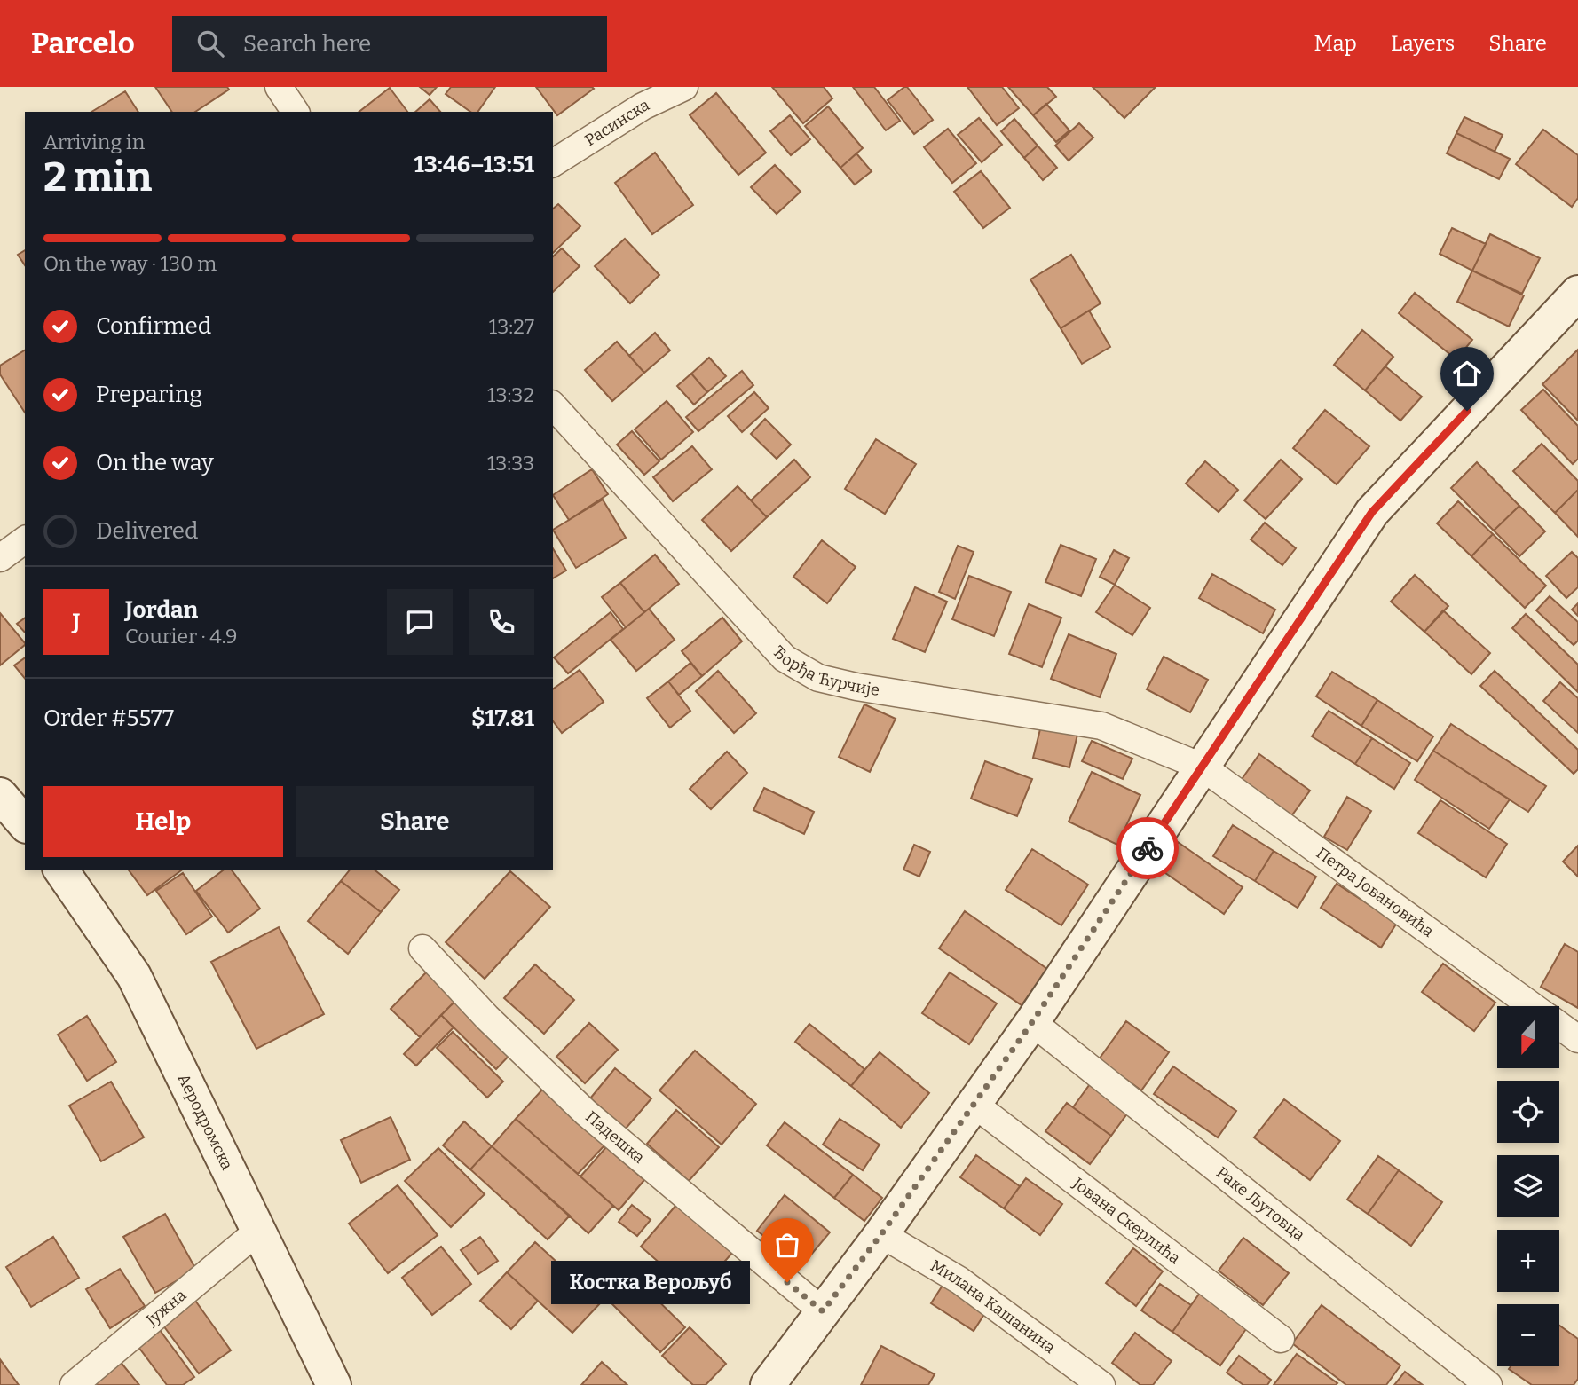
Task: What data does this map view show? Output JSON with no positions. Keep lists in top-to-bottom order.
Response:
{
  "streets": {
    "street": [
      "Расинска",
      "Ђорђа Ћурчије",
      "Петра Јовановића",
      "Аеродромска",
      "Падешка",
      "Раке Љутовца",
      "Јована Скерлића",
      "Милана Кашанина",
      "Јужна"
    ]
  },
  "crossings": [
    ["Ђорђа Ћурчије", "Петра Јовановића"],
    ["Аеродромска", "Јужна"]
  ],
  "places": ["Костка Верољуб"],
  "north": "bottom",
  "page": {
    "header": "Parcelo",
    "search": "Search here",
    "nav": ["Map", "Layers", "Share"],
    "heading": ["2 min", "Arriving in", "13:46–13:51"],
    "panel": [
      "Jordan",
      "Courier · 4.9",
      "Order #5577",
      "$17.81"
    ],
    "bar": "On the way · 130 m",
    "list": [
      ["Confirmed", "13:27"],
      ["Preparing", "13:32"],
      ["On the way", "13:33"],
      "Delivered"
    ],
    "round": "J",
    "buttons": ["Help", "Share"],
    "map_buttons": ["+", "−"],
    "bubble": "Костка Верољуб"
  }
}
